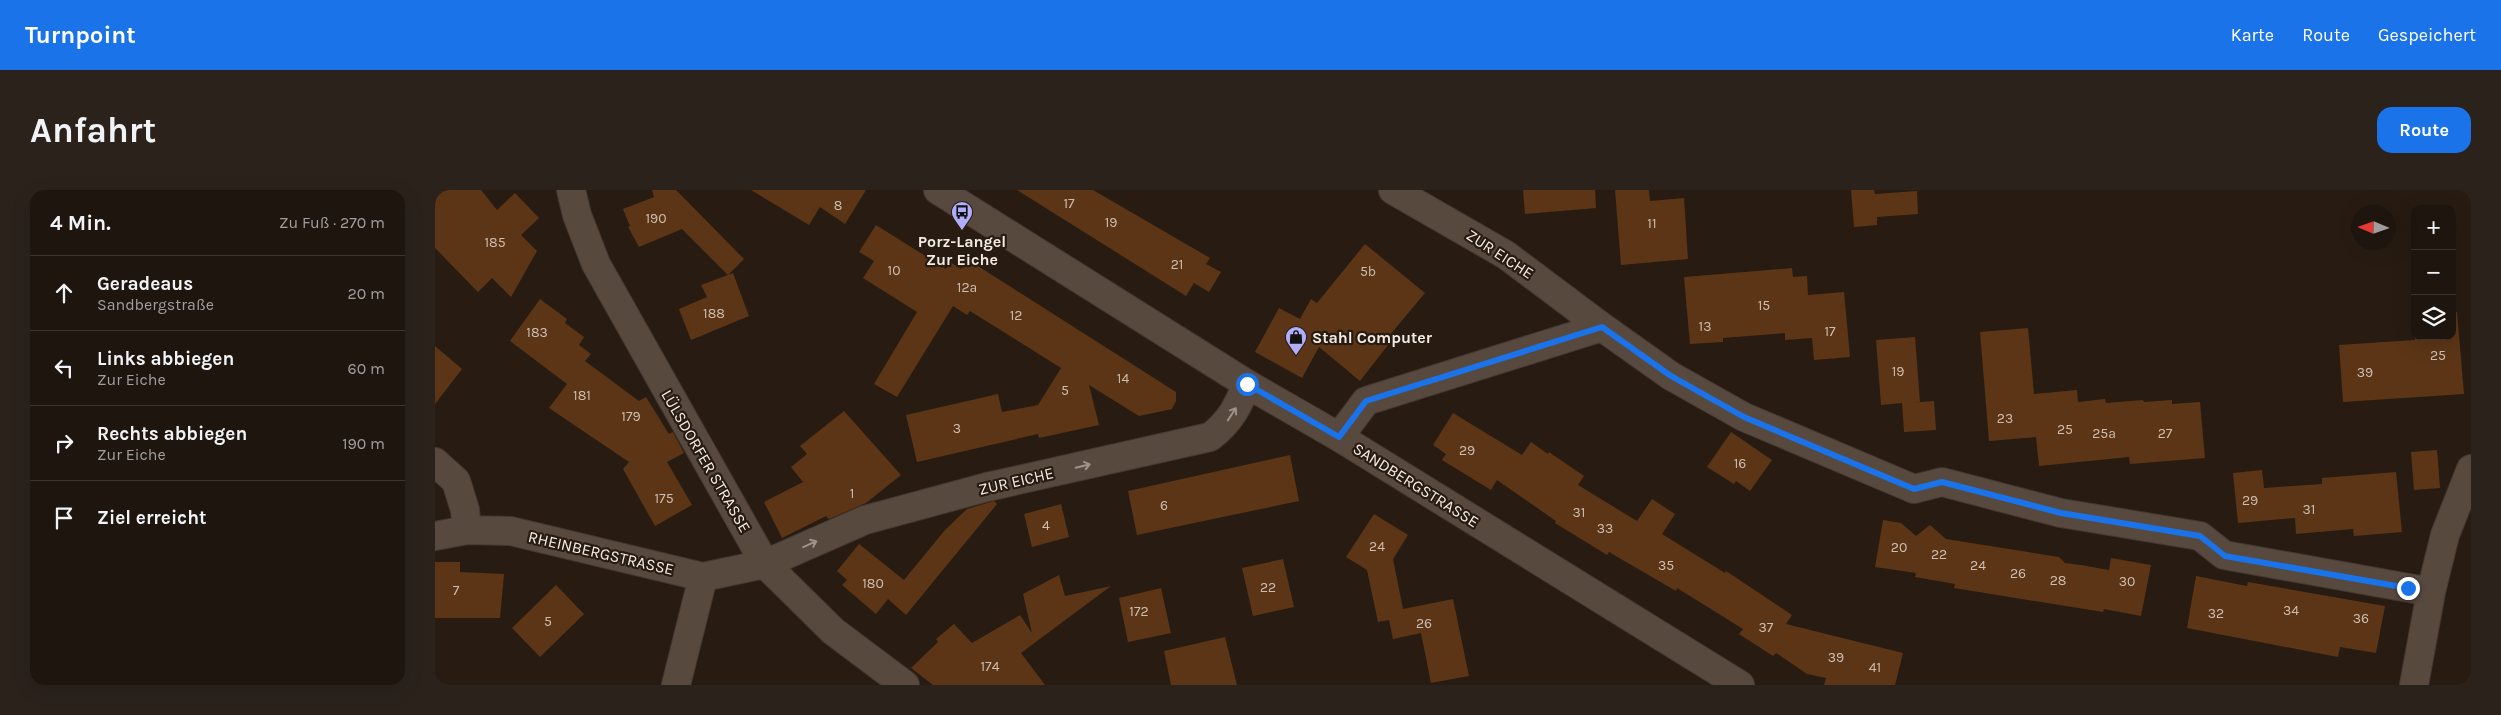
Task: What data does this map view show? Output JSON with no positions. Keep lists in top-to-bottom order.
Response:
{
  "streets": {
    "street": [
      "ZUR EICHE",
      "LÜLSDORFER STRASSE",
      "SANDBERGSTRASSE",
      "RHEINBERGSTRASSE"
    ]
  },
  "crossings": [
    ["ZUR EICHE", "LÜLSDORFER STRASSE"],
    ["ZUR EICHE", "SANDBERGSTRASSE"],
    ["ZUR EICHE", "RHEINBERGSTRASSE"],
    ["LÜLSDORFER STRASSE", "RHEINBERGSTRASSE"]
  ],
  "places": {
    "bus stop": ["Porz-Langel Zur Eiche"],
    "shop": ["Stahl Computer"]
  },
  "house_numbers": [
    "17",
    "8",
    "190",
    "19",
    "11",
    "185",
    "21",
    "10",
    "5b",
    "12a",
    "15",
    "188",
    "12",
    "13",
    "17",
    "183",
    "25",
    "19",
    "39",
    "14",
    "5",
    "181",
    "179",
    "23",
    "3",
    "25",
    "25a",
    "27",
    "29",
    "16",
    "1",
    "175",
    "29",
    "6",
    "31",
    "31",
    "4",
    "33",
    "24",
    "20",
    "22",
    "35",
    "24",
    "26",
    "28",
    "30",
    "180",
    "22",
    "7",
    "34",
    "172",
    "32",
    "36",
    "5",
    "26",
    "37",
    "39",
    "174",
    "41"
  ],
  "north": "left",
  "page": {
    "header": "Turnpoint",
    "nav": ["Karte", "Route", "Gespeichert"],
    "buttons": "Route",
    "title": "Anfahrt",
    "heading": ["4 Min.", "Zu Fuß · 270 m"],
    "map_buttons": ["+", "−"],
    "list": [
      ["Geradeaus", "Sandbergstraße", "20 m"],
      ["Links abbiegen", "Zur Eiche", "60 m"],
      ["Rechts abbiegen", "Zur Eiche", "190 m"],
      "Ziel erreicht"
    ]
  }
}
